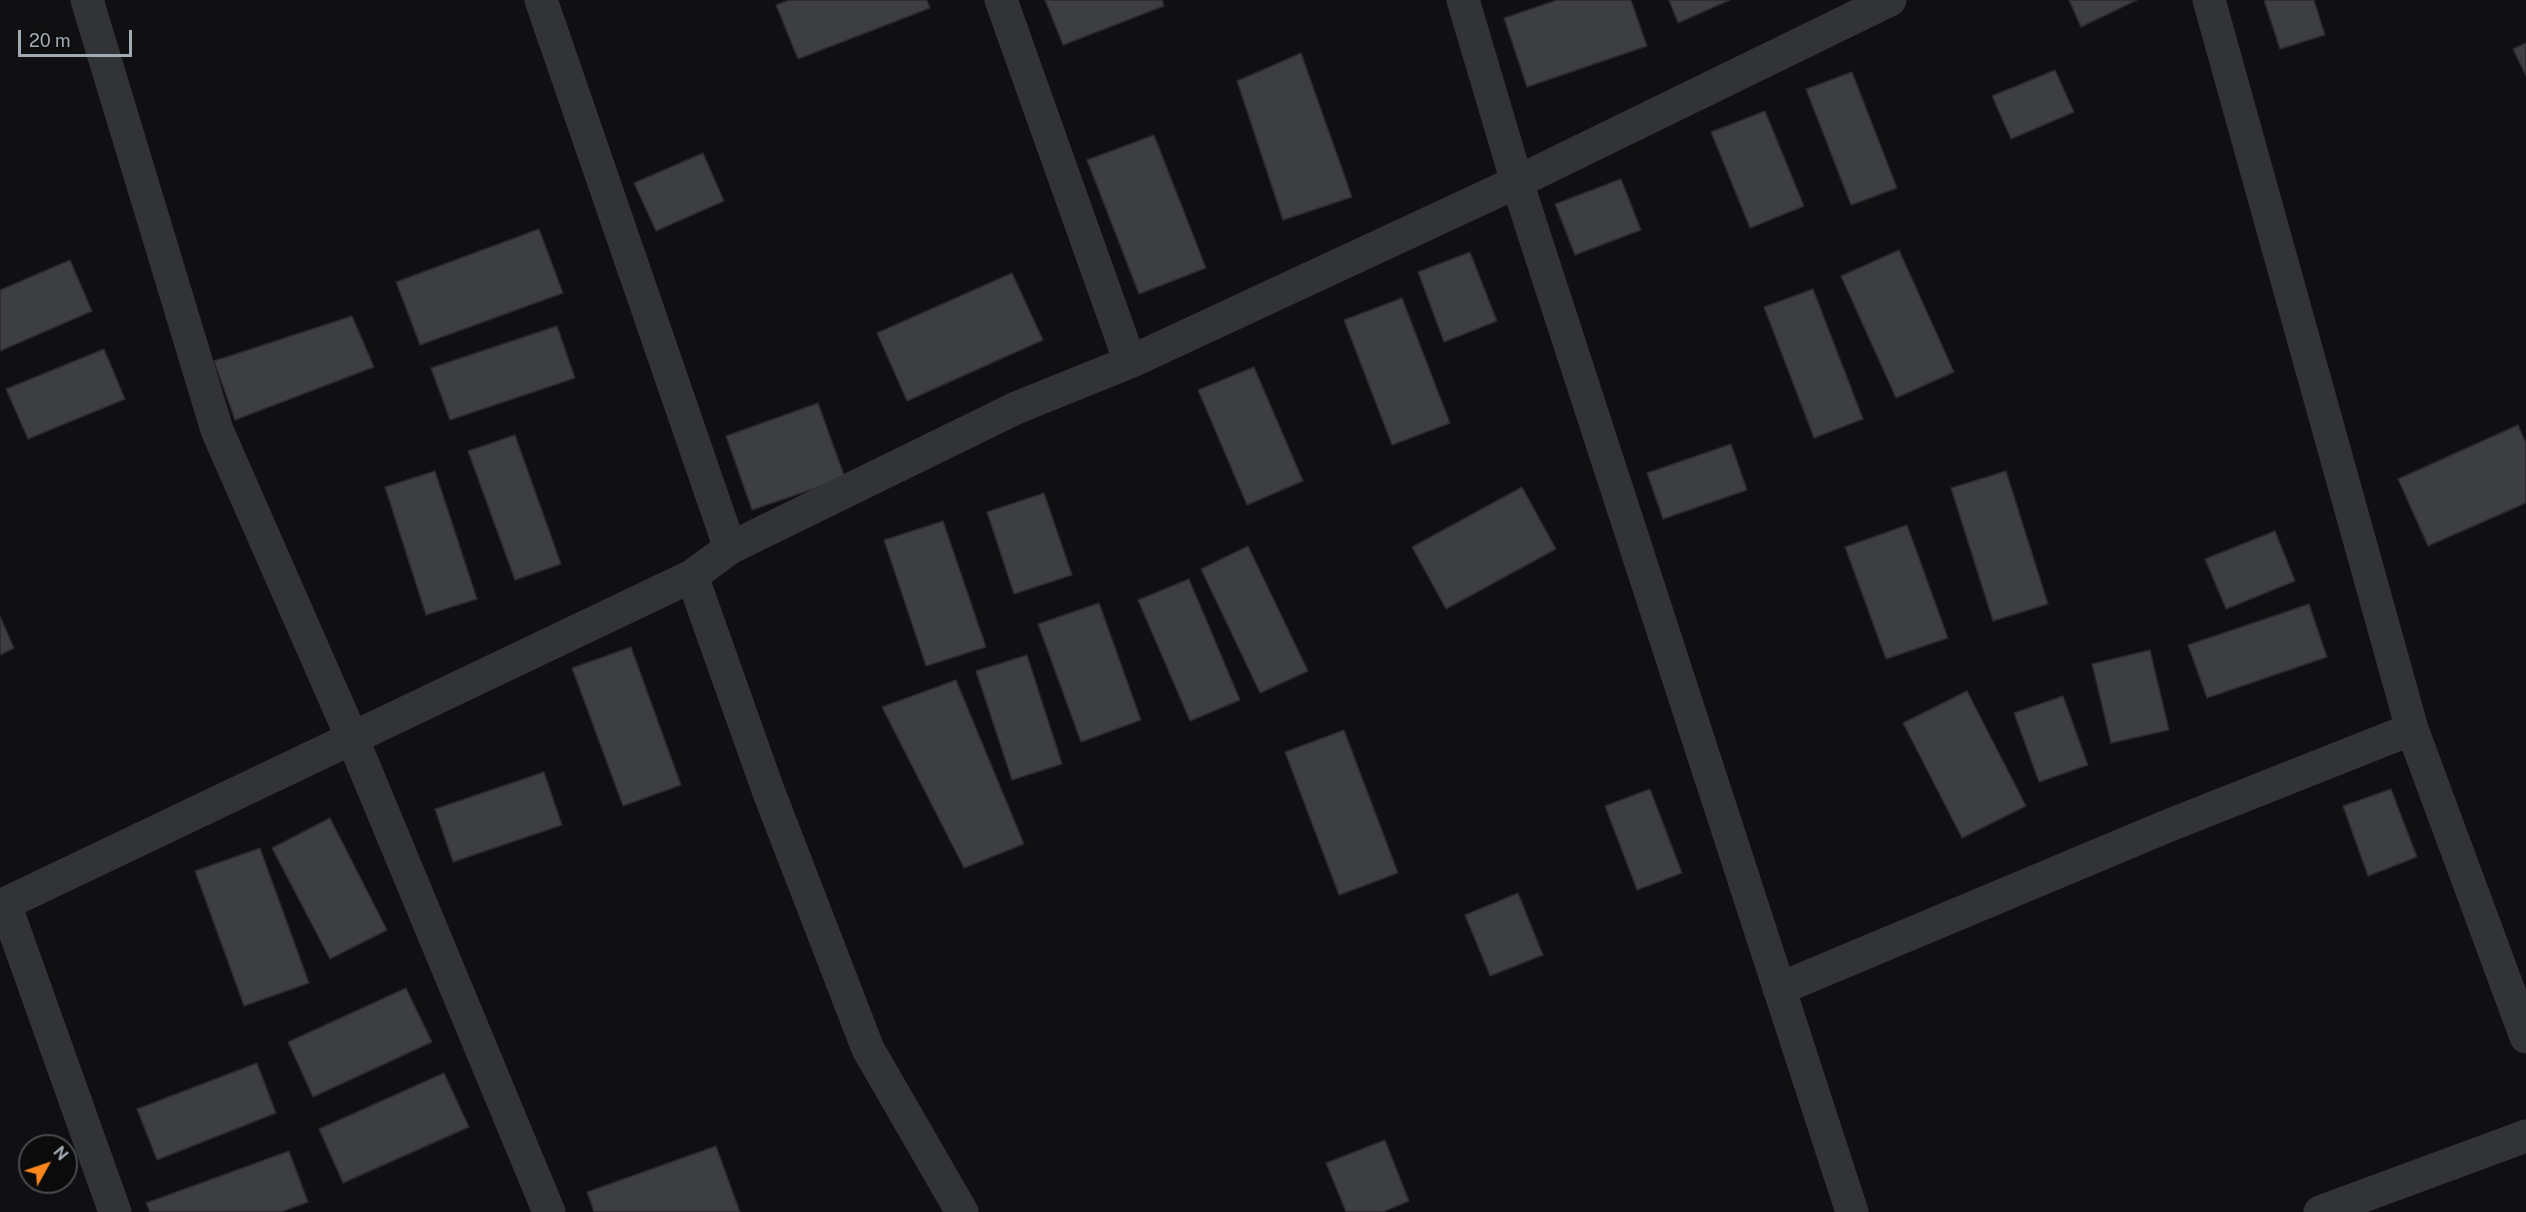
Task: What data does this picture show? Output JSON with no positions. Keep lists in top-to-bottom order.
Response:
{
  "scale_bar": "20 m",
  "north": "top right"
}
